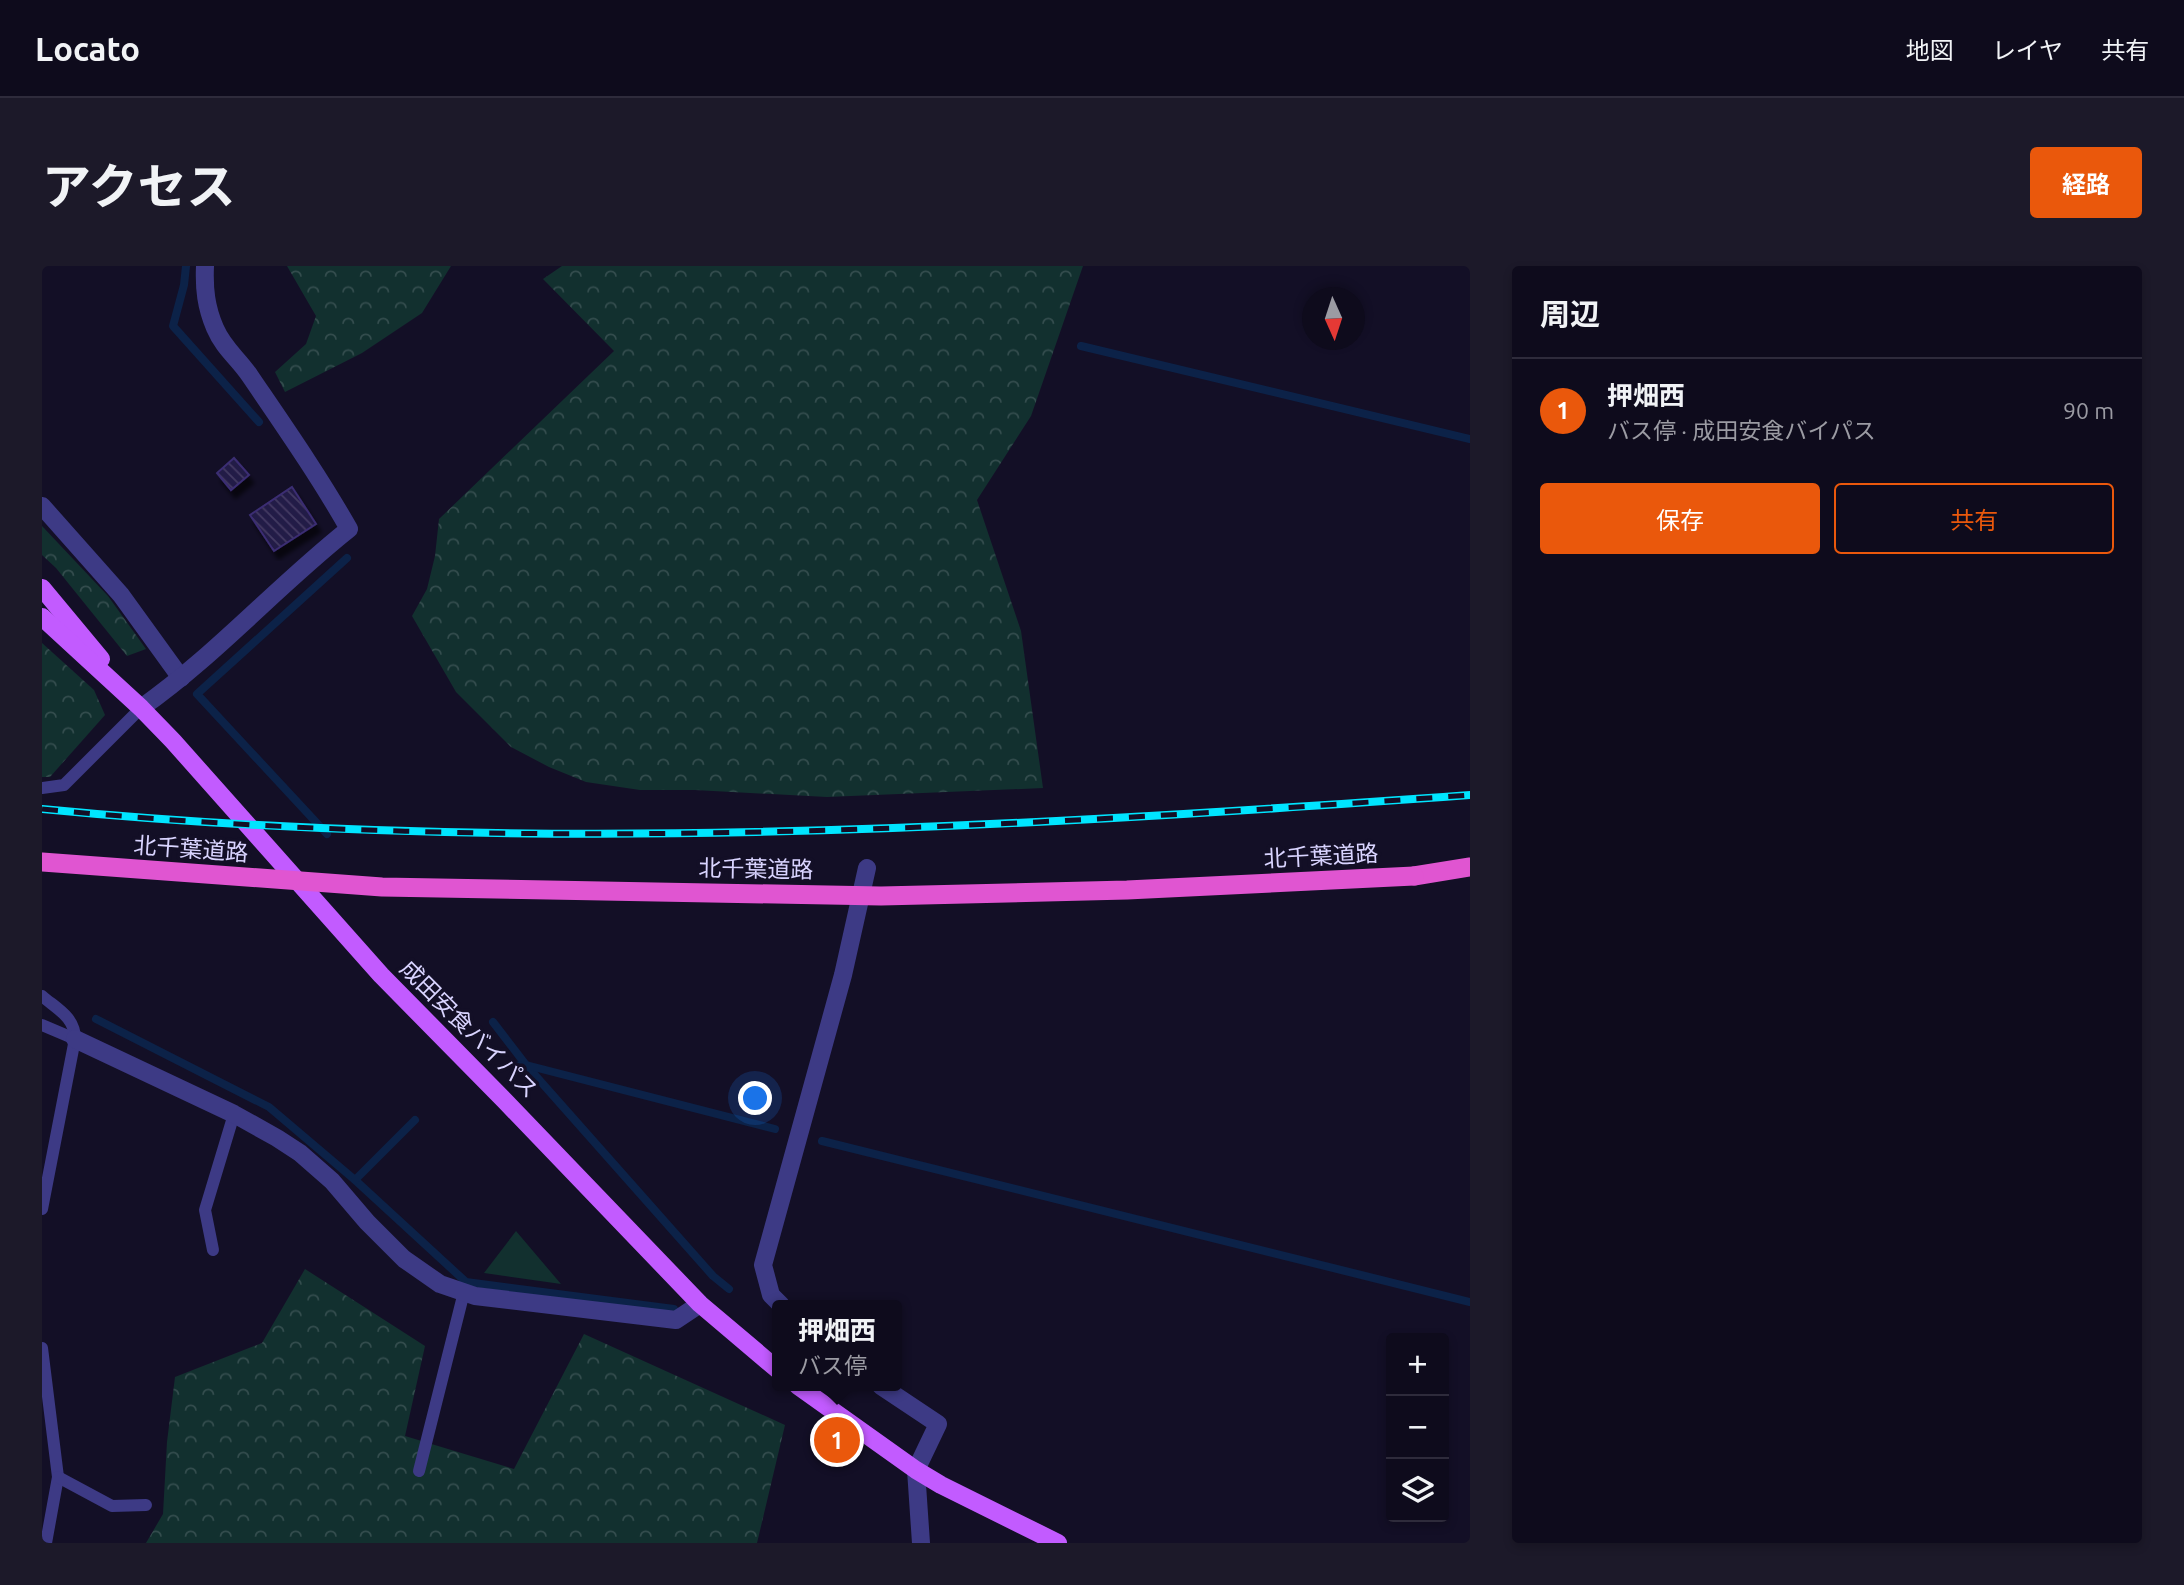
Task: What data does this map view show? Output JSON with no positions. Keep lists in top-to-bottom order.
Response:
{
  "streets": {
    "highway": ["北千葉道路"],
    "main road": ["成田安食バイパス"]
  },
  "north": "bottom",
  "page": {
    "header": "Locato",
    "nav": ["地図", "レイヤ", "共有"],
    "title": "アクセス",
    "buttons": [
      "経路",
      ["保存", "共有"]
    ],
    "heading": "周辺",
    "list": [
      {
        "mark": "1",
        "name": "押畑西",
        "note": "バス停 · 成田安食バイパス",
        "value": "90 m"
      }
    ],
    "popup": ["押畑西", "バス停"],
    "map_buttons": ["+", "−"],
    "pins": "1"
  }
}
